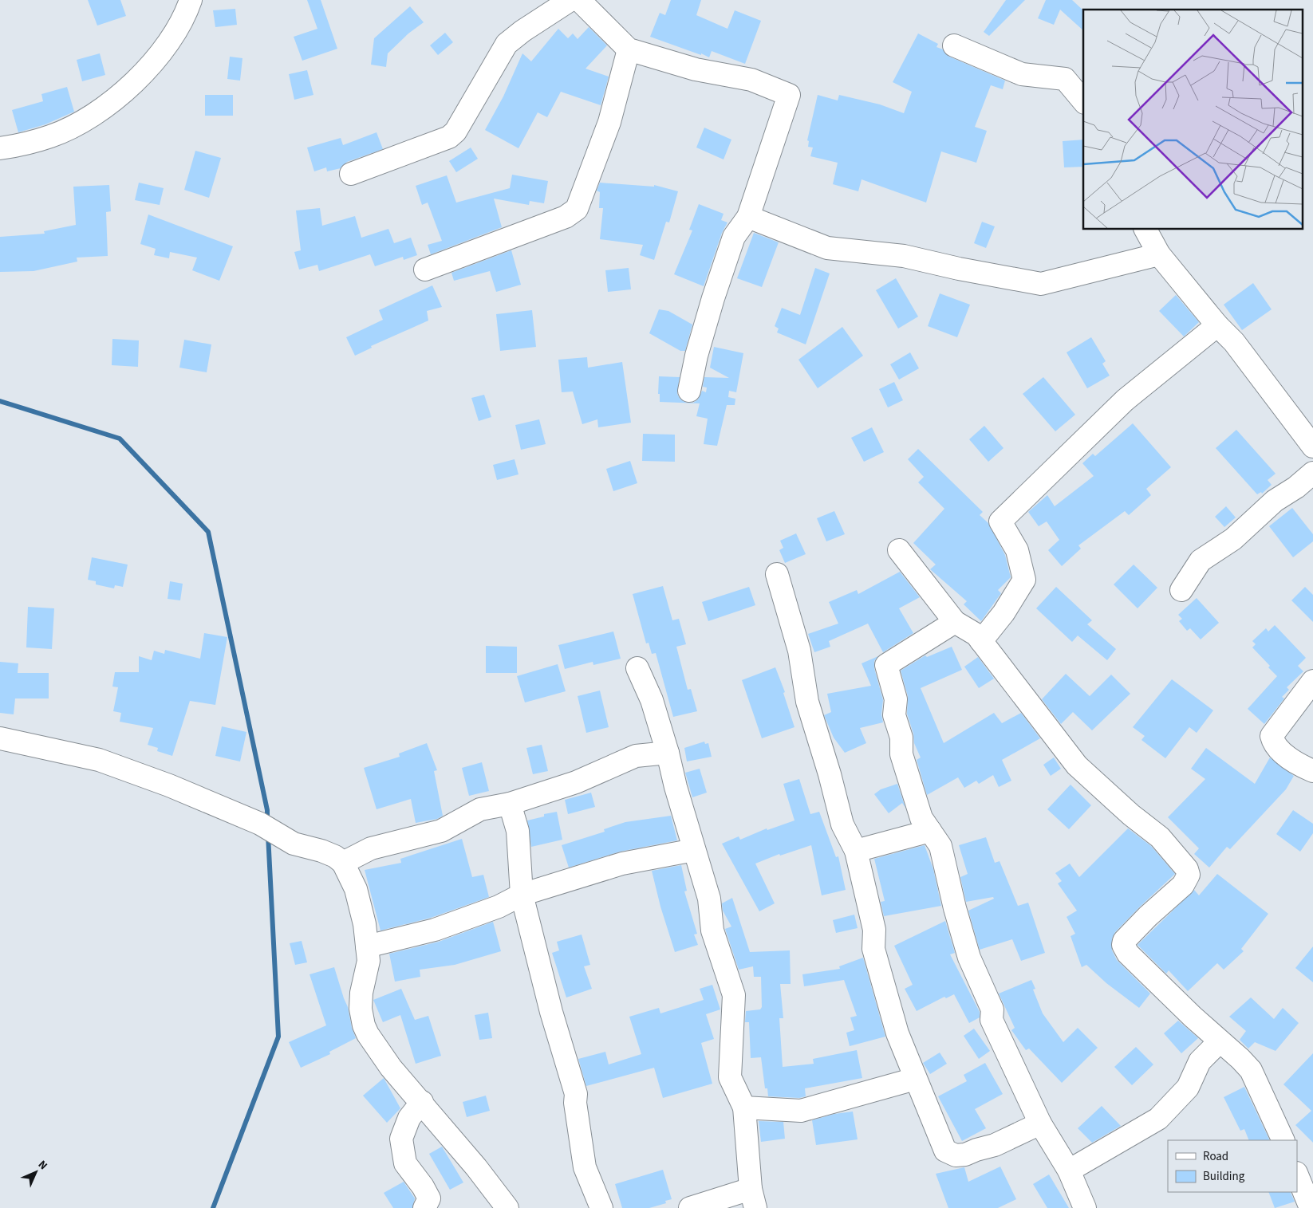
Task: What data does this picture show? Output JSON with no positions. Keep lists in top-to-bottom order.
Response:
{
  "legend": ["Road", "Building"],
  "north": "top right"
}
